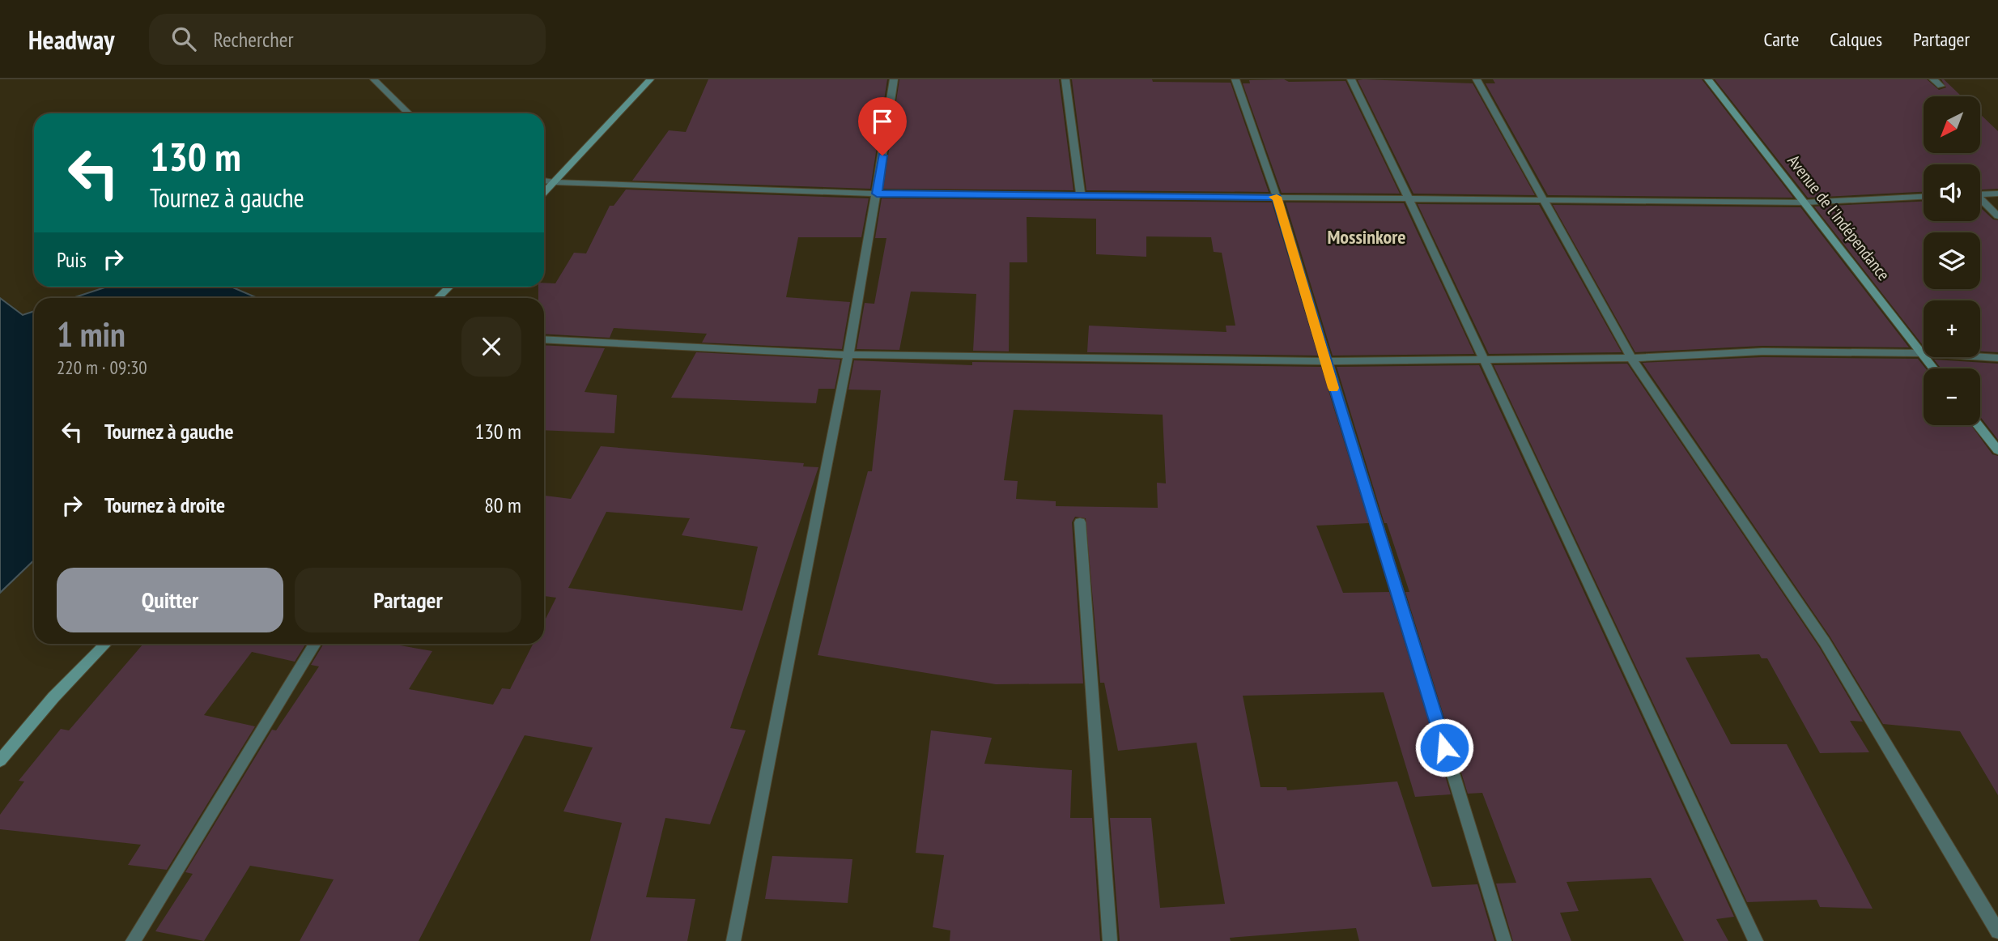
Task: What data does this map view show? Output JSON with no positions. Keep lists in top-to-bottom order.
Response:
{
  "streets": {
    "main road": ["Avenue de l'Indépendance"]
  },
  "districts": ["Mossinkore"],
  "north": "bottom left",
  "page": {
    "header": "Headway",
    "search": "Rechercher",
    "nav": ["Carte", "Calques", "Partager"],
    "map_buttons": ["+", "−"],
    "turn": ["130 m", "Tournez à gauche"],
    "then": "Puis",
    "heading": ["1 min", "220 m · 09:30"],
    "list": [
      {
        "name": "Tournez à gauche",
        "value": "130 m"
      },
      {
        "name": "Tournez à droite",
        "value": "80 m"
      }
    ],
    "buttons": ["Quitter", "Partager"]
  }
}
